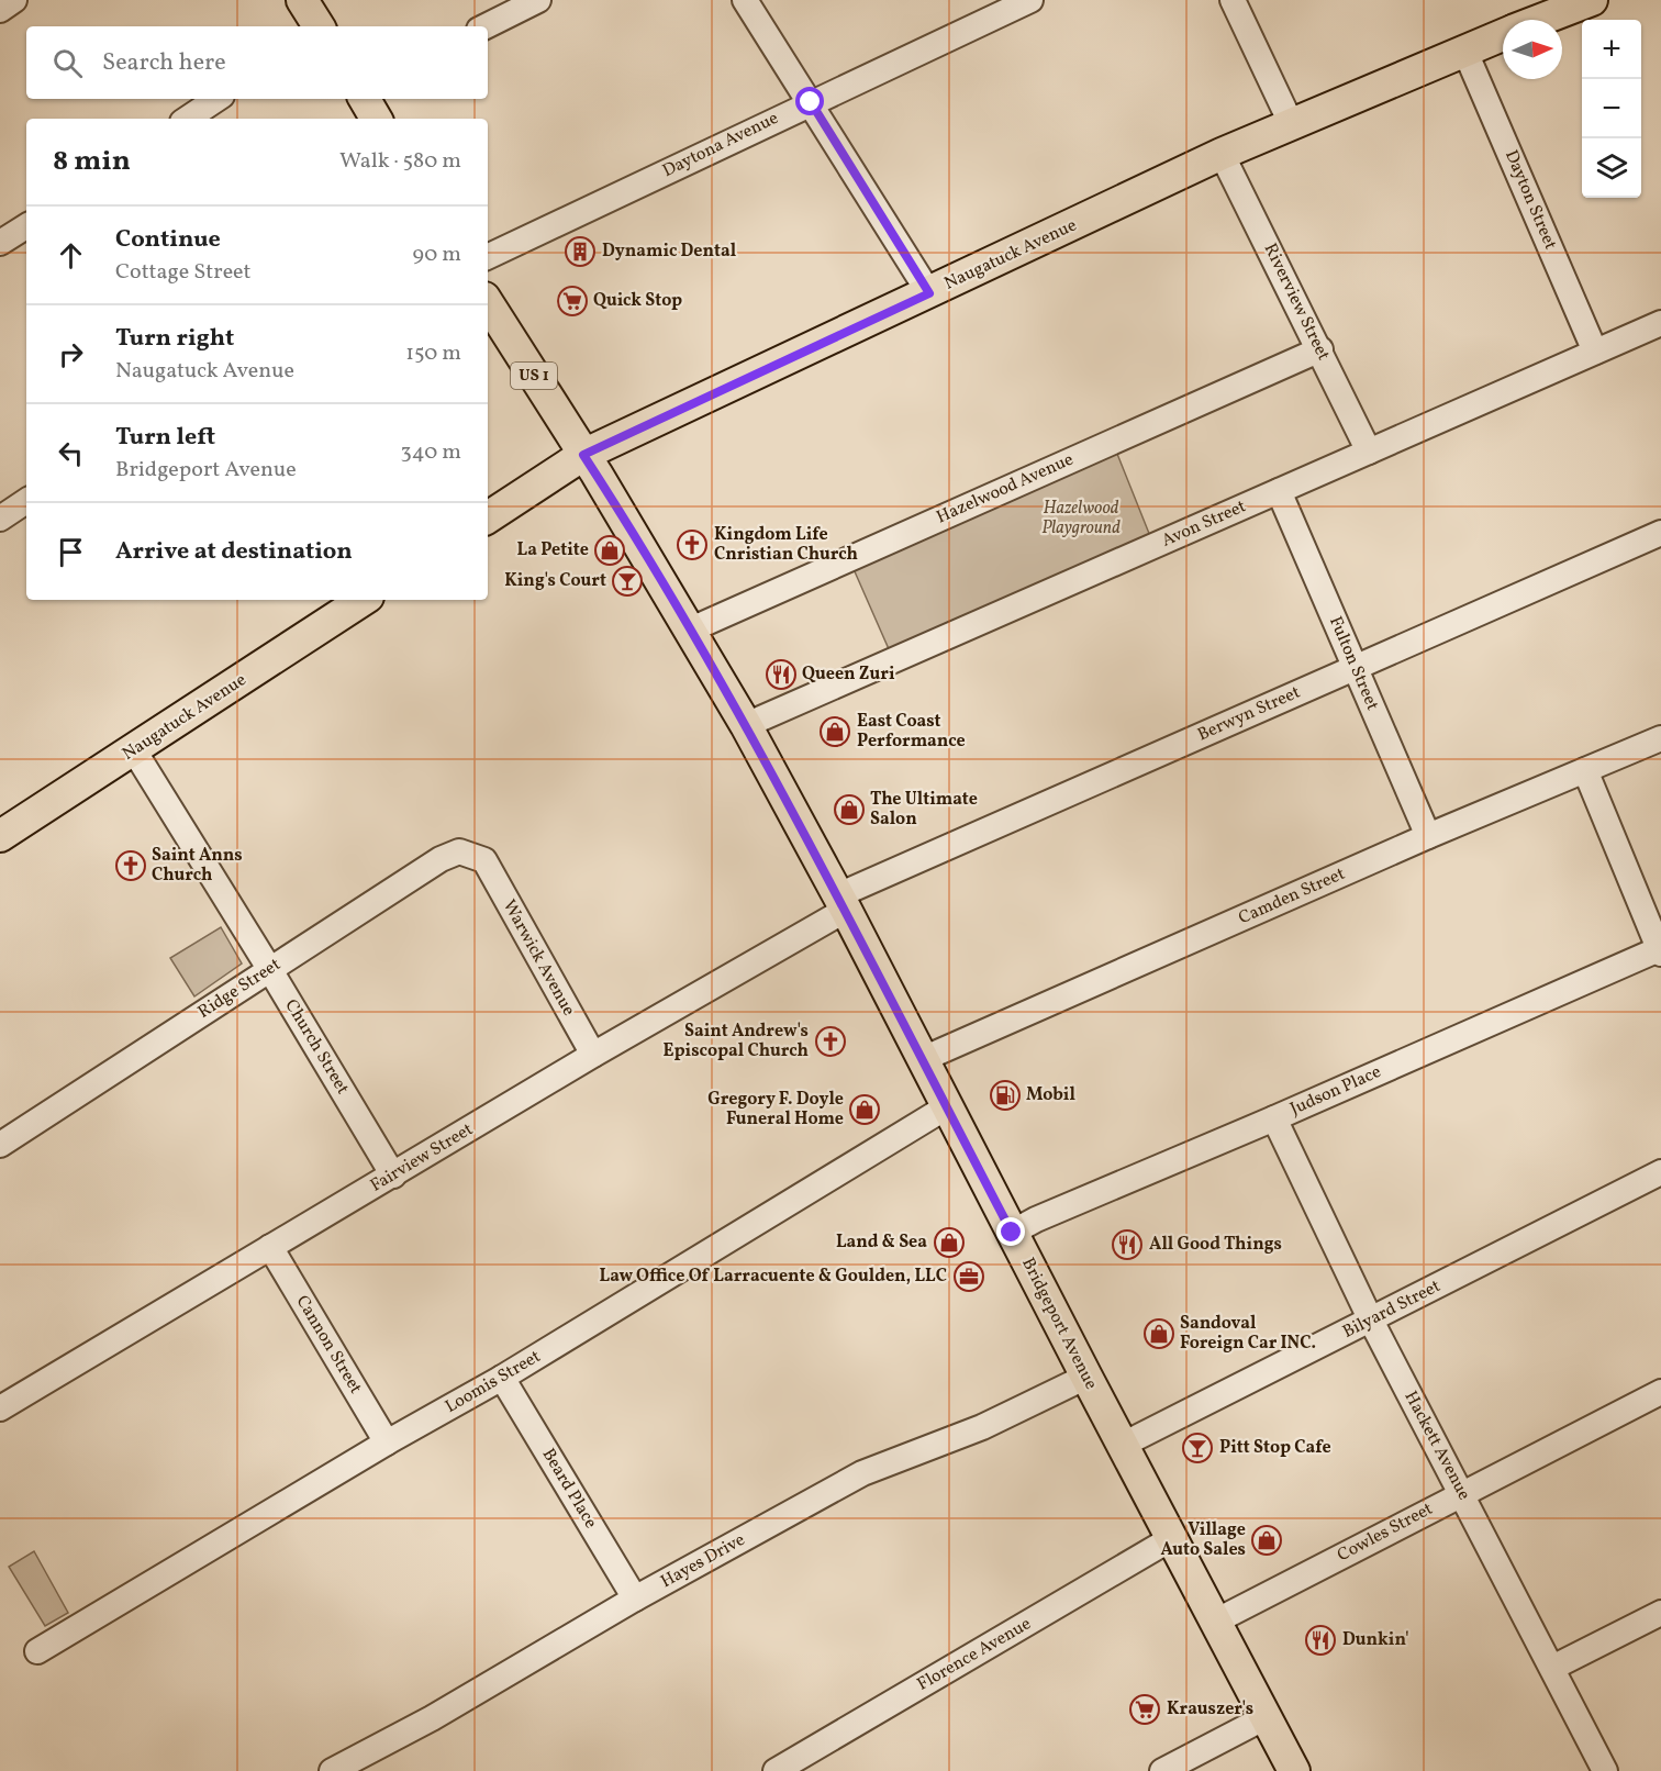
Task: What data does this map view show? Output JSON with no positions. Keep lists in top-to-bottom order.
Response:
{
  "streets": {
    "main road": ["Naugatuck Avenue", "US 1", "Bridgeport Avenue"],
    "street": [
      "Daytona Avenue",
      "Dayton Street",
      "Riverview Street",
      "Hazelwood Avenue",
      "Avon Street",
      "Fulton Street",
      "Berwyn Street",
      "Camden Street",
      "Warwick Avenue",
      "Ridge Street",
      "Church Street",
      "Judson Place",
      "Fairview Street",
      "Bilyard Street",
      "Cannon Street",
      "Loomis Street",
      "Hackett Avenue",
      "Beard Place",
      "Cowles Street",
      "Hayes Drive",
      "Florence Avenue"
    ]
  },
  "crossings": [
    ["Dayton Street", "Naugatuck Avenue"],
    ["Dayton Street", "Avon Street"],
    ["Naugatuck Avenue", "Riverview Street"],
    ["Naugatuck Avenue", "Church Street"],
    ["Naugatuck Avenue", "Bridgeport Avenue"],
    ["Riverview Street", "Hazelwood Avenue"],
    ["Riverview Street", "Avon Street"],
    ["Hazelwood Avenue", "Bridgeport Avenue"],
    ["Avon Street", "Fulton Street"],
    ["Avon Street", "Bridgeport Avenue"],
    ["Fulton Street", "Berwyn Street"],
    ["Fulton Street", "Camden Street"],
    ["Berwyn Street", "Fairview Street"],
    ["Berwyn Street", "Bridgeport Avenue"],
    ["Camden Street", "Bridgeport Avenue"],
    ["Warwick Avenue", "Ridge Street"],
    ["Warwick Avenue", "Fairview Street"],
    ["Ridge Street", "Church Street"],
    ["Church Street", "Fairview Street"],
    ["Judson Place", "Bridgeport Avenue"],
    ["Judson Place", "Hackett Avenue"],
    ["Fairview Street", "Bridgeport Avenue"],
    ["Fairview Street", "Cannon Street"],
    ["Bilyard Street", "Bridgeport Avenue"],
    ["Bilyard Street", "Hackett Avenue"],
    ["Bridgeport Avenue", "Loomis Street"],
    ["Bridgeport Avenue", "Cowles Street"],
    ["Bridgeport Avenue", "Hayes Drive"],
    ["Bridgeport Avenue", "Florence Avenue"],
    ["Cannon Street", "Loomis Street"],
    ["Loomis Street", "Beard Place"],
    ["Hackett Avenue", "Cowles Street"],
    ["Beard Place", "Hayes Drive"]
  ],
  "parks": ["Hazelwood Playground"],
  "places": {
    "building": ["Dynamic Dental"],
    "supermarket": ["Quick Stop", "Krauszer's"],
    "church": ["Kingdom Life Cnristian Church", "Saint Anns Church", "Saint Andrew's Episcopal Church"],
    "shop": [
      "La Petite",
      "East Coast Performance",
      "The Ultimate Salon",
      "Gregory F. Doyle Funeral Home",
      "Land & Sea",
      "Sandoval Foreign Car INC.",
      "Village Auto Sales"
    ],
    "bar": ["King's Court", "Pitt Stop Cafe"],
    "restaurant": ["Queen Zuri", "All Good Things", "Dunkin'"],
    "fuel station": ["Mobil"],
    "office": ["Law Office Of Larracuente & Goulden, LLC"]
  },
  "north": "right",
  "page": {
    "map_buttons": ["+", "−"],
    "search": "Search here",
    "heading": ["8 min", "Walk · 580 m"],
    "list": [
      ["Continue", "Cottage Street", "90 m"],
      ["Turn right", "Naugatuck Avenue", "150 m"],
      ["Turn left", "Bridgeport Avenue", "340 m"],
      "Arrive at destination"
    ]
  }
}
